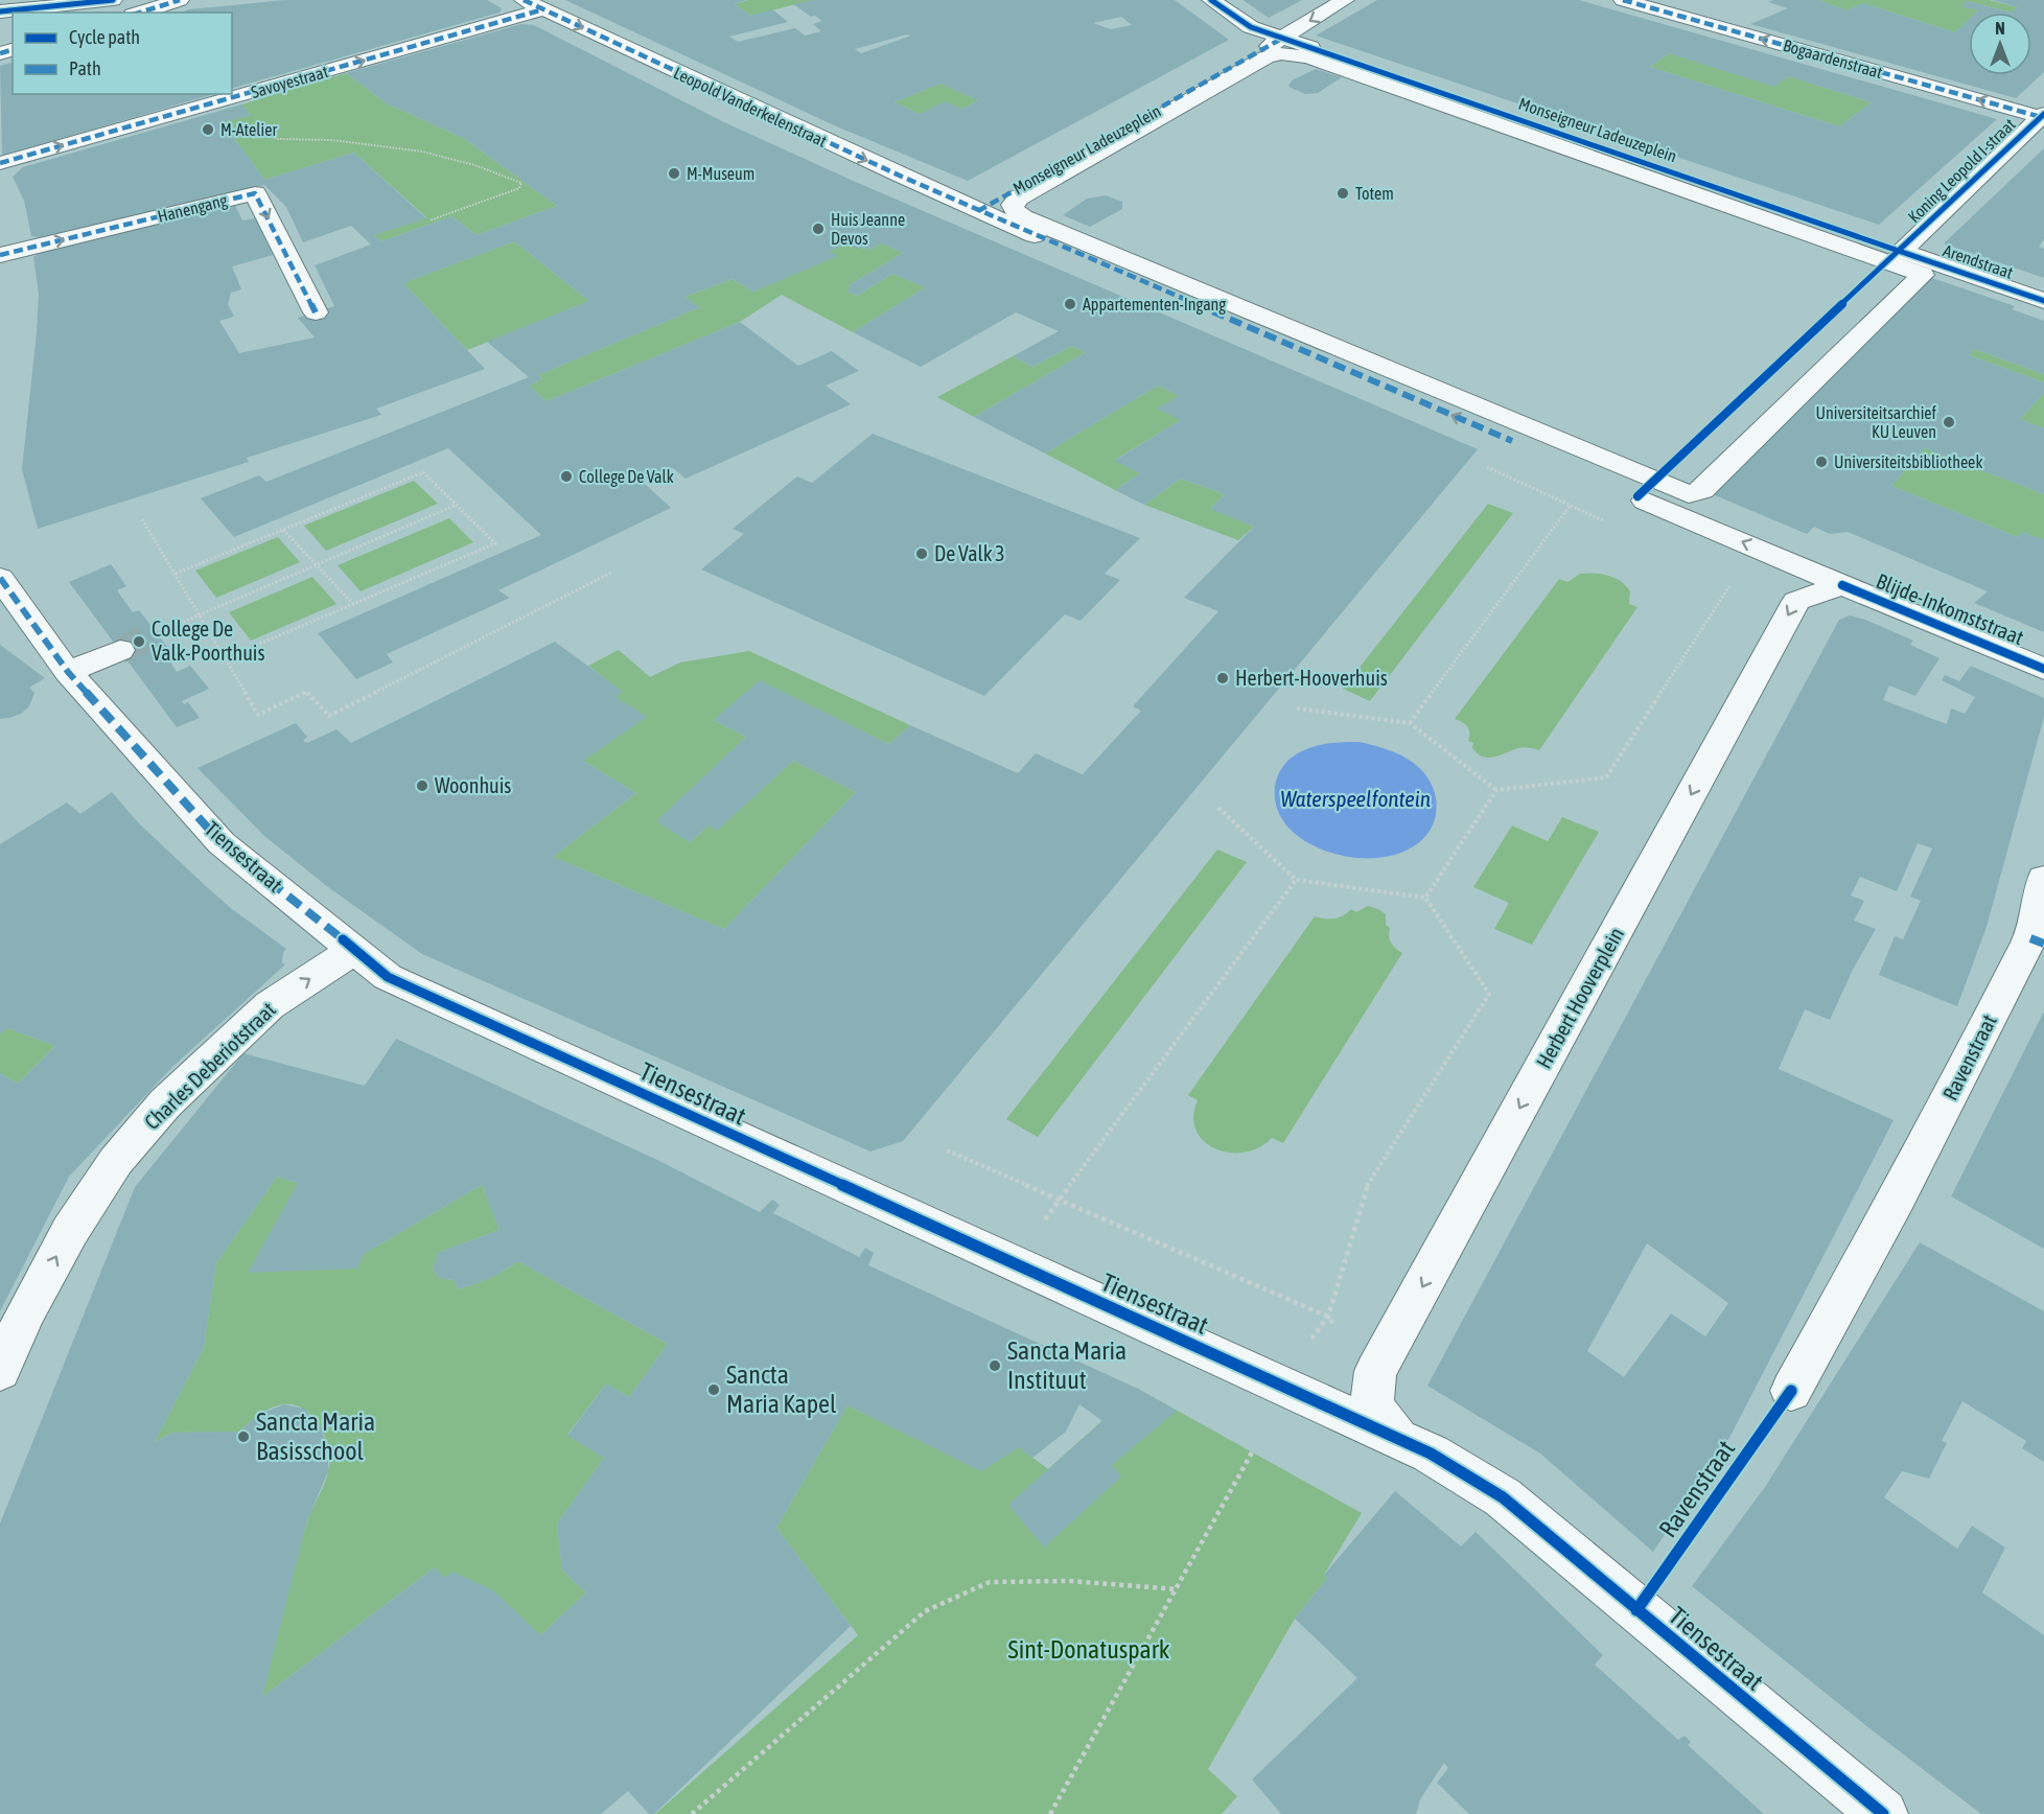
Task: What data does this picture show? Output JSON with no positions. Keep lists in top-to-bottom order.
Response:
{
  "streets": {
    "street": [
      "Bogaardenstraat",
      "Savoyestraat",
      "Leopold Vanderkelenstraat",
      "Monseigneur Ladeuzeplein",
      "Koning Leopold I-straat",
      "Hanengang",
      "Arendstraat",
      "Blijde-Inkomststraat",
      "Tiensestraat",
      "Herbert Hooverplein",
      "Ravenstraat",
      "Charles Deberiotstraat"
    ]
  },
  "crossings": [
    ["Bogaardenstraat", "Koning Leopold I-straat"],
    ["Savoyestraat", "Leopold Vanderkelenstraat"],
    ["Leopold Vanderkelenstraat", "Monseigneur Ladeuzeplein"],
    ["Monseigneur Ladeuzeplein", "Koning Leopold I-straat"],
    ["Monseigneur Ladeuzeplein", "Arendstraat"],
    ["Monseigneur Ladeuzeplein", "Blijde-Inkomststraat"],
    ["Koning Leopold I-straat", "Arendstraat"],
    ["Blijde-Inkomststraat", "Herbert Hooverplein"],
    ["Tiensestraat", "Herbert Hooverplein"],
    ["Tiensestraat", "Charles Deberiotstraat"]
  ],
  "one_way": [
    "Bogaardenstraat",
    "Savoyestraat",
    "Leopold Vanderkelenstraat",
    "Hanengang",
    "Blijde-Inkomststraat",
    "Herbert Hooverplein",
    "Charles Deberiotstraat"
  ],
  "water": ["Waterspeelfontein"],
  "parks": ["Sint-Donatuspark"],
  "places": [
    "M-Atelier",
    "M-Museum",
    "Totem",
    "Huis Jeanne Devos",
    "Appartementen-Ingang",
    "Universiteitsarchief KU Leuven",
    "Universiteitsbibliotheek",
    "College De Valk",
    "De Valk 3",
    "College De Valk-Poorthuis",
    "Herbert-Hooverhuis",
    "Woonhuis",
    "Sancta Maria Instituut",
    "Sancta Maria Kapel",
    "Sancta Maria Basisschool"
  ],
  "legend": ["Cycle path", "Path"],
  "north": "top"
}
